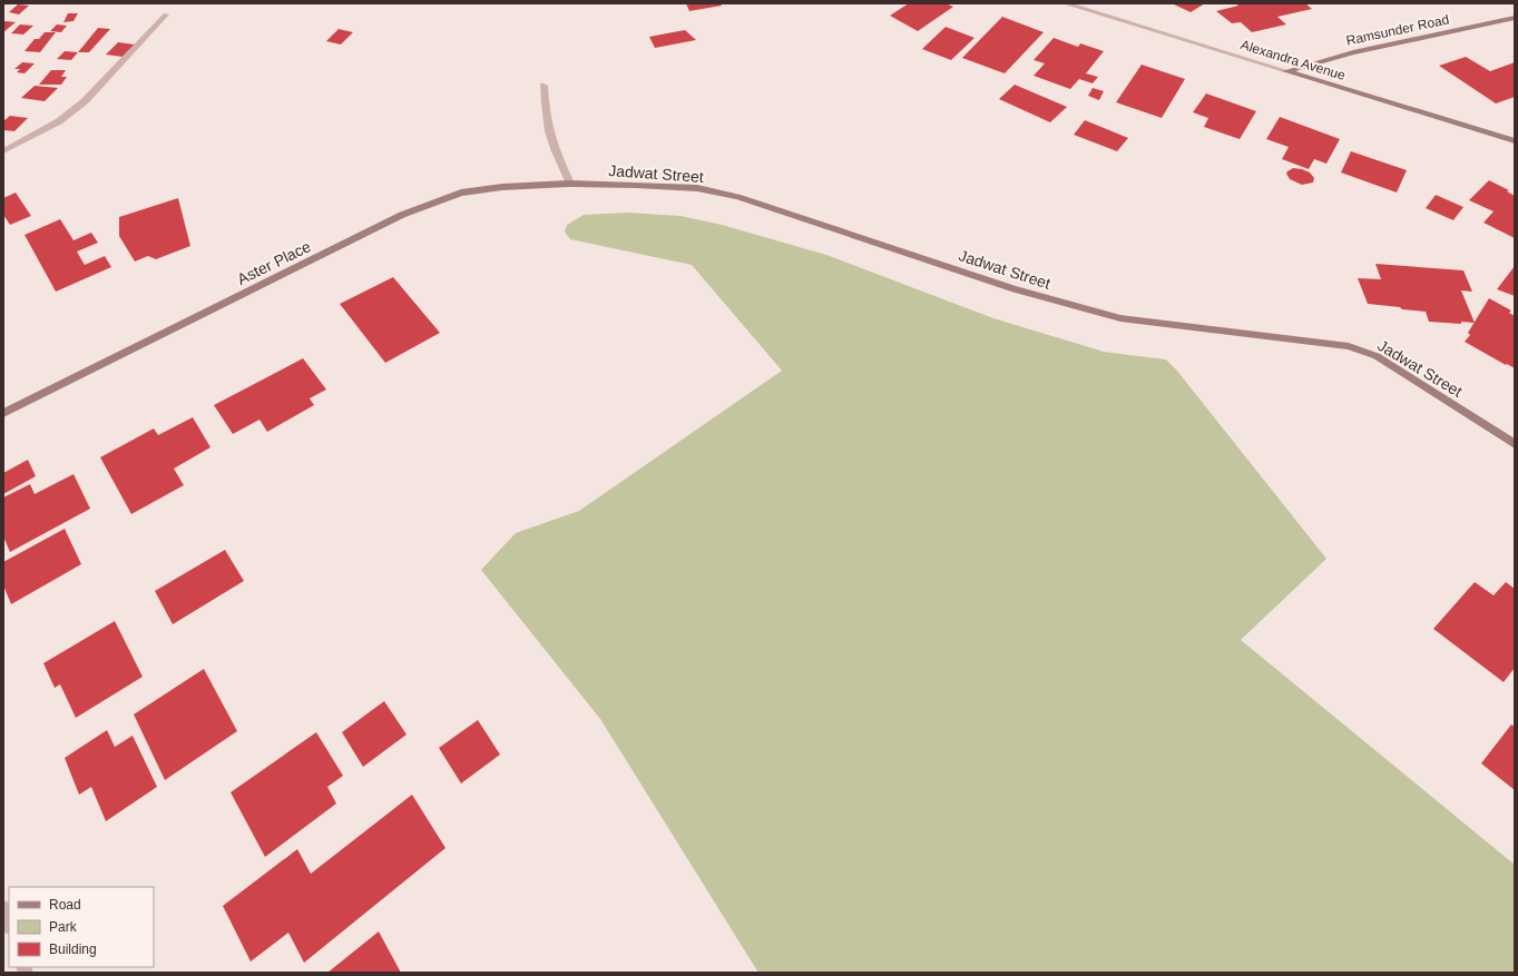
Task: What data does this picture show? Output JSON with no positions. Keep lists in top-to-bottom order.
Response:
{
  "streets": {
    "street": [
      "Ramsunder Road",
      "Alexandra Avenue",
      "Jadwat Street",
      "Aster Place"
    ]
  },
  "crossings": [
    ["Ramsunder Road", "Alexandra Avenue"],
    ["Jadwat Street", "Aster Place"]
  ],
  "legend": ["Road", "Park", "Building"]
}
